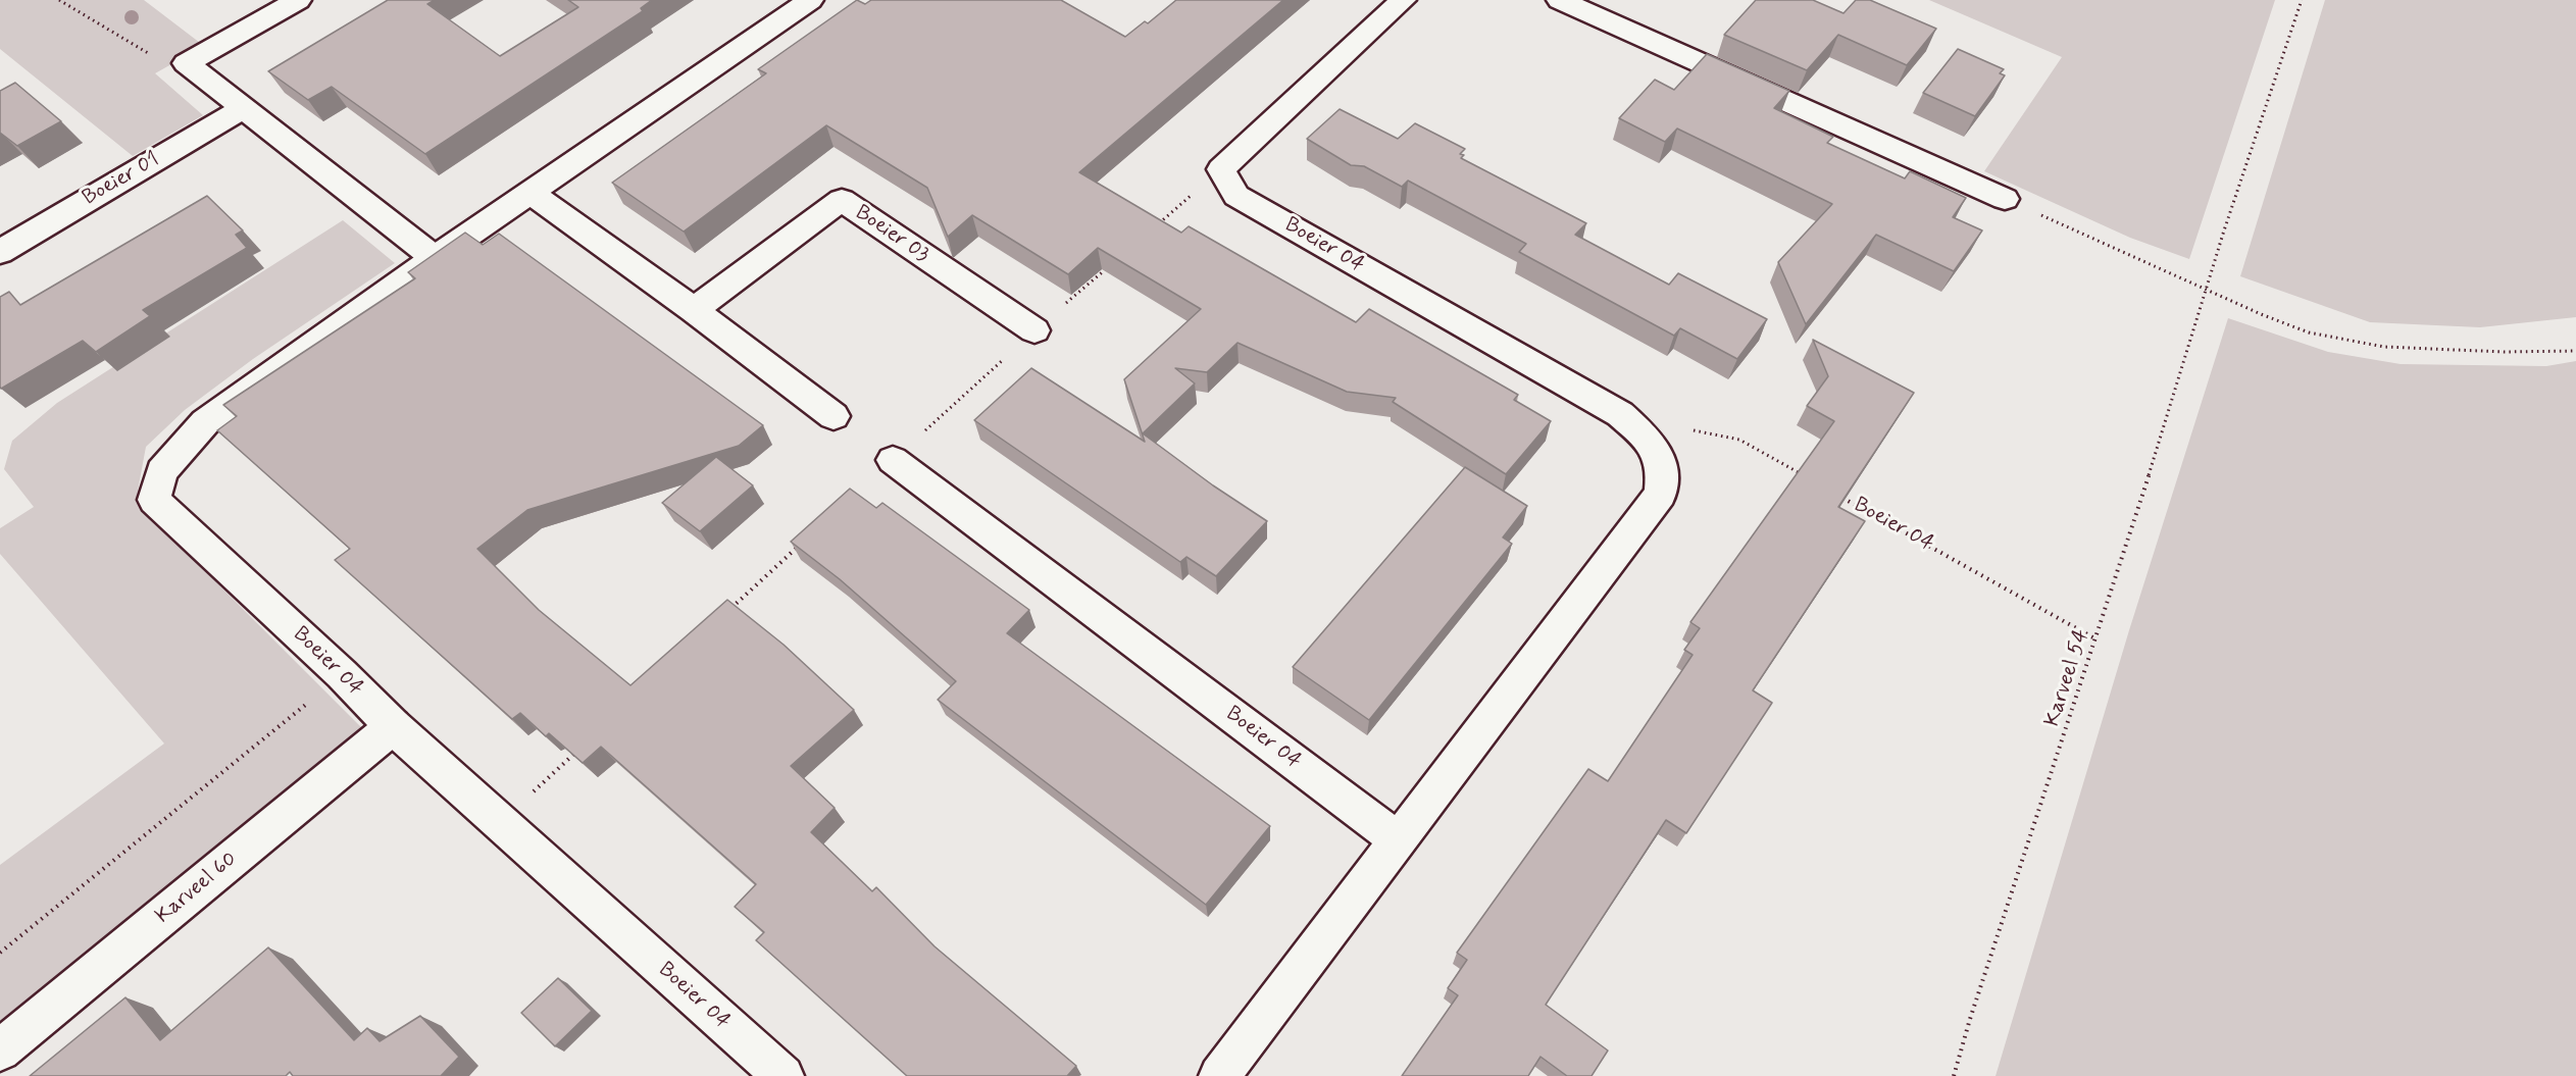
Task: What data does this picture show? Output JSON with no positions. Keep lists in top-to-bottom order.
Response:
{
  "streets": {
    "street": [
      "Boeier 01",
      "Boeier 03",
      "Boeier 04",
      "Karveel 60"
    ],
    "path": ["Karveel 54"]
  },
  "crossings": [
    ["Boeier 04", "Karveel 54"],
    ["Boeier 04", "Karveel 60"]
  ]
}
